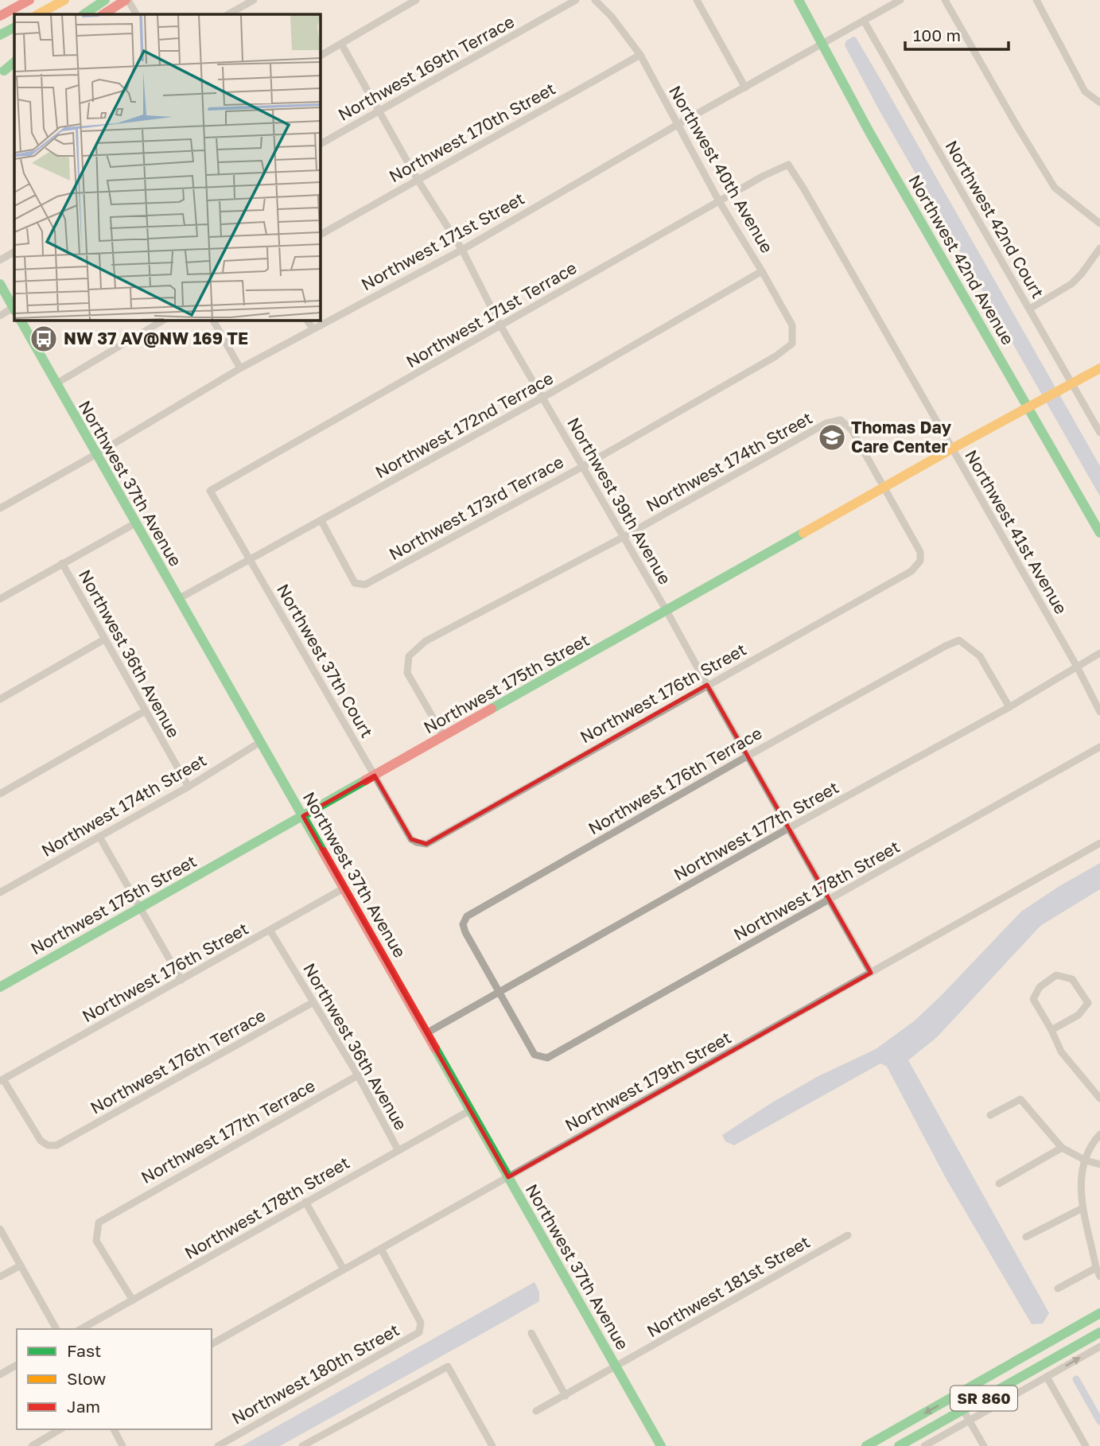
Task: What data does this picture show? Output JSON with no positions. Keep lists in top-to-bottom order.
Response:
{
  "streets": {
    "main road": [
      "Northwest 42nd Avenue",
      "Northwest 37th Avenue",
      "Northwest 175th Street",
      "SR 860"
    ],
    "street": [
      "Northwest 169th Terrace",
      "Northwest 170th Street",
      "Northwest 40th Avenue",
      "Northwest 42nd Court",
      "Northwest 171st Street",
      "Northwest 171st Terrace",
      "Northwest 172nd Terrace",
      "Northwest 174th Street",
      "Northwest 39th Avenue",
      "Northwest 173rd Terrace",
      "Northwest 41st Avenue",
      "Northwest 36th Avenue",
      "Northwest 37th Court",
      "Northwest 176th Street",
      "Northwest 176th Terrace",
      "Northwest 177th Street",
      "Northwest 178th Street",
      "Northwest 179th Street",
      "Northwest 177th Terrace",
      "Northwest 181st Street",
      "Northwest 180th Street"
    ]
  },
  "crossings": [
    ["Northwest 169th Terrace", "Northwest 39th Avenue"],
    ["Northwest 170th Street", "Northwest 40th Avenue"],
    ["Northwest 170th Street", "Northwest 39th Avenue"],
    ["Northwest 40th Avenue", "Northwest 171st Street"],
    ["Northwest 40th Avenue", "Northwest 171st Terrace"],
    ["Northwest 40th Avenue", "Northwest 172nd Terrace"],
    ["Northwest 40th Avenue", "Northwest 173rd Terrace"],
    ["Northwest 42nd Court", "Northwest 171st Street"],
    ["Northwest 42nd Court", "Northwest 175th Street"],
    ["Northwest 171st Street", "Northwest 42nd Avenue"],
    ["Northwest 171st Street", "Northwest 37th Avenue"],
    ["Northwest 171st Street", "Northwest 39th Avenue"],
    ["Northwest 42nd Avenue", "Northwest 175th Street"],
    ["Northwest 171st Terrace", "Northwest 39th Avenue"],
    ["Northwest 171st Terrace", "Northwest 41st Avenue"],
    ["Northwest 171st Terrace", "Northwest 37th Court"],
    ["Northwest 172nd Terrace", "Northwest 37th Avenue"],
    ["Northwest 172nd Terrace", "Northwest 39th Avenue"],
    ["Northwest 172nd Terrace", "Northwest 173rd Terrace"],
    ["Northwest 172nd Terrace", "Northwest 37th Court"],
    ["Northwest 174th Street", "Northwest 37th Avenue"],
    ["Northwest 174th Street", "Northwest 39th Avenue"],
    ["Northwest 174th Street", "Northwest 36th Avenue"],
    ["Northwest 174th Street", "Northwest 175th Street"],
    ["Northwest 174th Street", "Northwest 176th Street"],
    ["Northwest 37th Avenue", "Northwest 175th Street"],
    ["Northwest 37th Avenue", "Northwest 176th Street"],
    ["Northwest 37th Avenue", "Northwest 177th Street"],
    ["Northwest 37th Avenue", "Northwest 178th Street"],
    ["Northwest 37th Avenue", "Northwest 179th Street"],
    ["Northwest 37th Avenue", "Northwest 181st Street"],
    ["Northwest 39th Avenue", "Northwest 173rd Terrace"],
    ["Northwest 39th Avenue", "Northwest 175th Street"],
    ["Northwest 39th Avenue", "Northwest 176th Street"],
    ["Northwest 39th Avenue", "Northwest 176th Terrace"],
    ["Northwest 39th Avenue", "Northwest 177th Street"],
    ["Northwest 39th Avenue", "Northwest 178th Street"],
    ["Northwest 39th Avenue", "Northwest 179th Street"],
    ["Northwest 41st Avenue", "Northwest 175th Street"],
    ["Northwest 41st Avenue", "Northwest 177th Street"],
    ["Northwest 36th Avenue", "Northwest 176th Street"],
    ["Northwest 36th Avenue", "Northwest 176th Terrace"],
    ["Northwest 36th Avenue", "Northwest 178th Street"],
    ["Northwest 36th Avenue", "Northwest 177th Terrace"],
    ["Northwest 37th Court", "Northwest 175th Street"],
    ["Northwest 37th Court", "Northwest 176th Street"],
    ["Northwest 175th Street", "Northwest 176th Street"],
    ["Northwest 176th Street", "Northwest 176th Terrace"],
    ["Northwest 176th Terrace", "Northwest 177th Street"],
    ["Northwest 176th Terrace", "Northwest 178th Street"],
    ["Northwest 177th Street", "Northwest 178th Street"],
    ["Northwest 178th Street", "Northwest 177th Terrace"],
    ["Northwest 179th Street", "Northwest 180th Street"]
  ],
  "places": {
    "bus stop": ["NW 37 AV@NW 169 TE"],
    "school or university": ["Thomas Day Care Center"]
  },
  "legend": ["Fast", "Slow", "Jam"],
  "scale_bar": "100 m"
}
